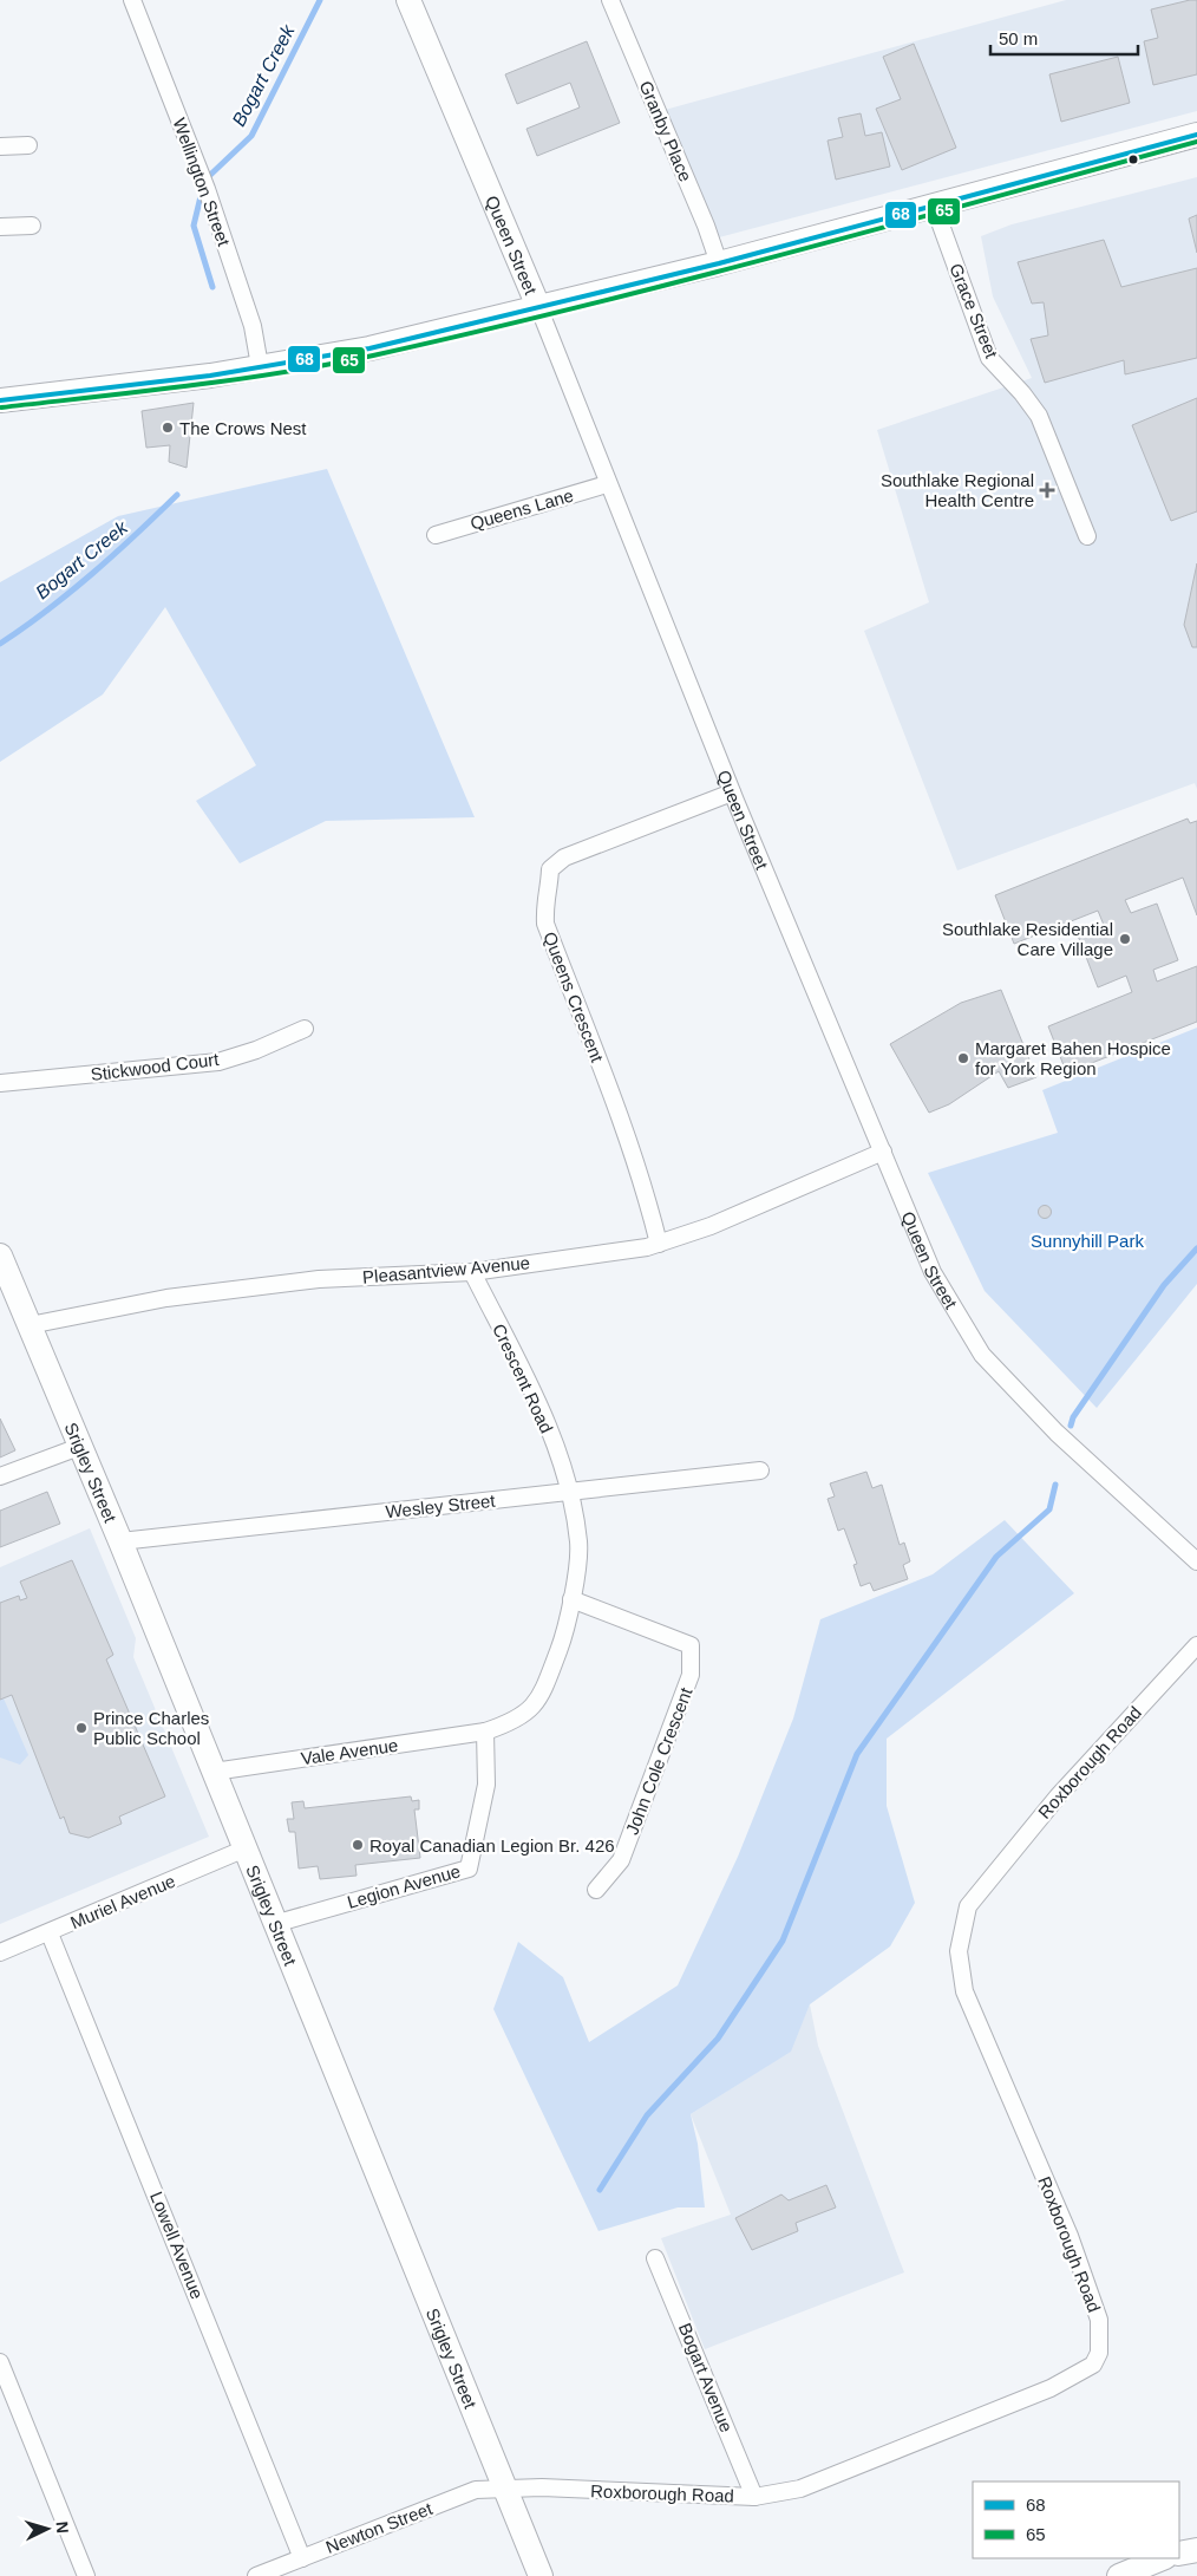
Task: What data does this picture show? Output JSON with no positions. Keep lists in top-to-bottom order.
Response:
{
  "streets": {
    "main road": ["Queen Street", "Srigley Street"],
    "street": [
      "Granby Place",
      "Wellington Street",
      "Grace Street",
      "Queens Lane",
      "Queens Crescent",
      "Stickwood Court",
      "Pleasantview Avenue",
      "Crescent Road",
      "Wesley Street",
      "Vale Avenue",
      "John Cole Crescent",
      "Roxborough Road",
      "Legion Avenue",
      "Muriel Avenue",
      "Lowell Avenue",
      "Bogart Avenue",
      "Newton Street"
    ]
  },
  "crossings": [
    ["Queen Street", "Queens Lane"],
    ["Queen Street", "Queens Crescent"],
    ["Queen Street", "Pleasantview Avenue"],
    ["Queens Crescent", "Pleasantview Avenue"],
    ["Pleasantview Avenue", "Crescent Road"],
    ["Pleasantview Avenue", "Srigley Street"],
    ["Crescent Road", "Wesley Street"],
    ["Crescent Road", "Vale Avenue"],
    ["Crescent Road", "John Cole Crescent"],
    ["Crescent Road", "Legion Avenue"],
    ["Srigley Street", "Wesley Street"],
    ["Srigley Street", "Vale Avenue"],
    ["Srigley Street", "Roxborough Road"],
    ["Srigley Street", "Legion Avenue"],
    ["Srigley Street", "Muriel Avenue"],
    ["Srigley Street", "Newton Street"],
    ["Vale Avenue", "Legion Avenue"],
    ["Roxborough Road", "Bogart Avenue"],
    ["Roxborough Road", "Newton Street"],
    ["Muriel Avenue", "Lowell Avenue"],
    ["Lowell Avenue", "Newton Street"]
  ],
  "water": ["Bogart Creek"],
  "parks": ["Sunnyhill Park"],
  "places": {
    "other": [
      "The Crows Nest",
      "Southlake Residential Care Village",
      "Margaret Bahen Hospice for York Region",
      "Prince Charles Public School",
      "Royal Canadian Legion Br. 426"
    ],
    "health": ["Southlake Regional Health Centre"]
  },
  "lines": ["transit line 68", "transit line 65"],
  "legend": ["68", "65"],
  "scale_bar": "50 m",
  "north": "right"
}
